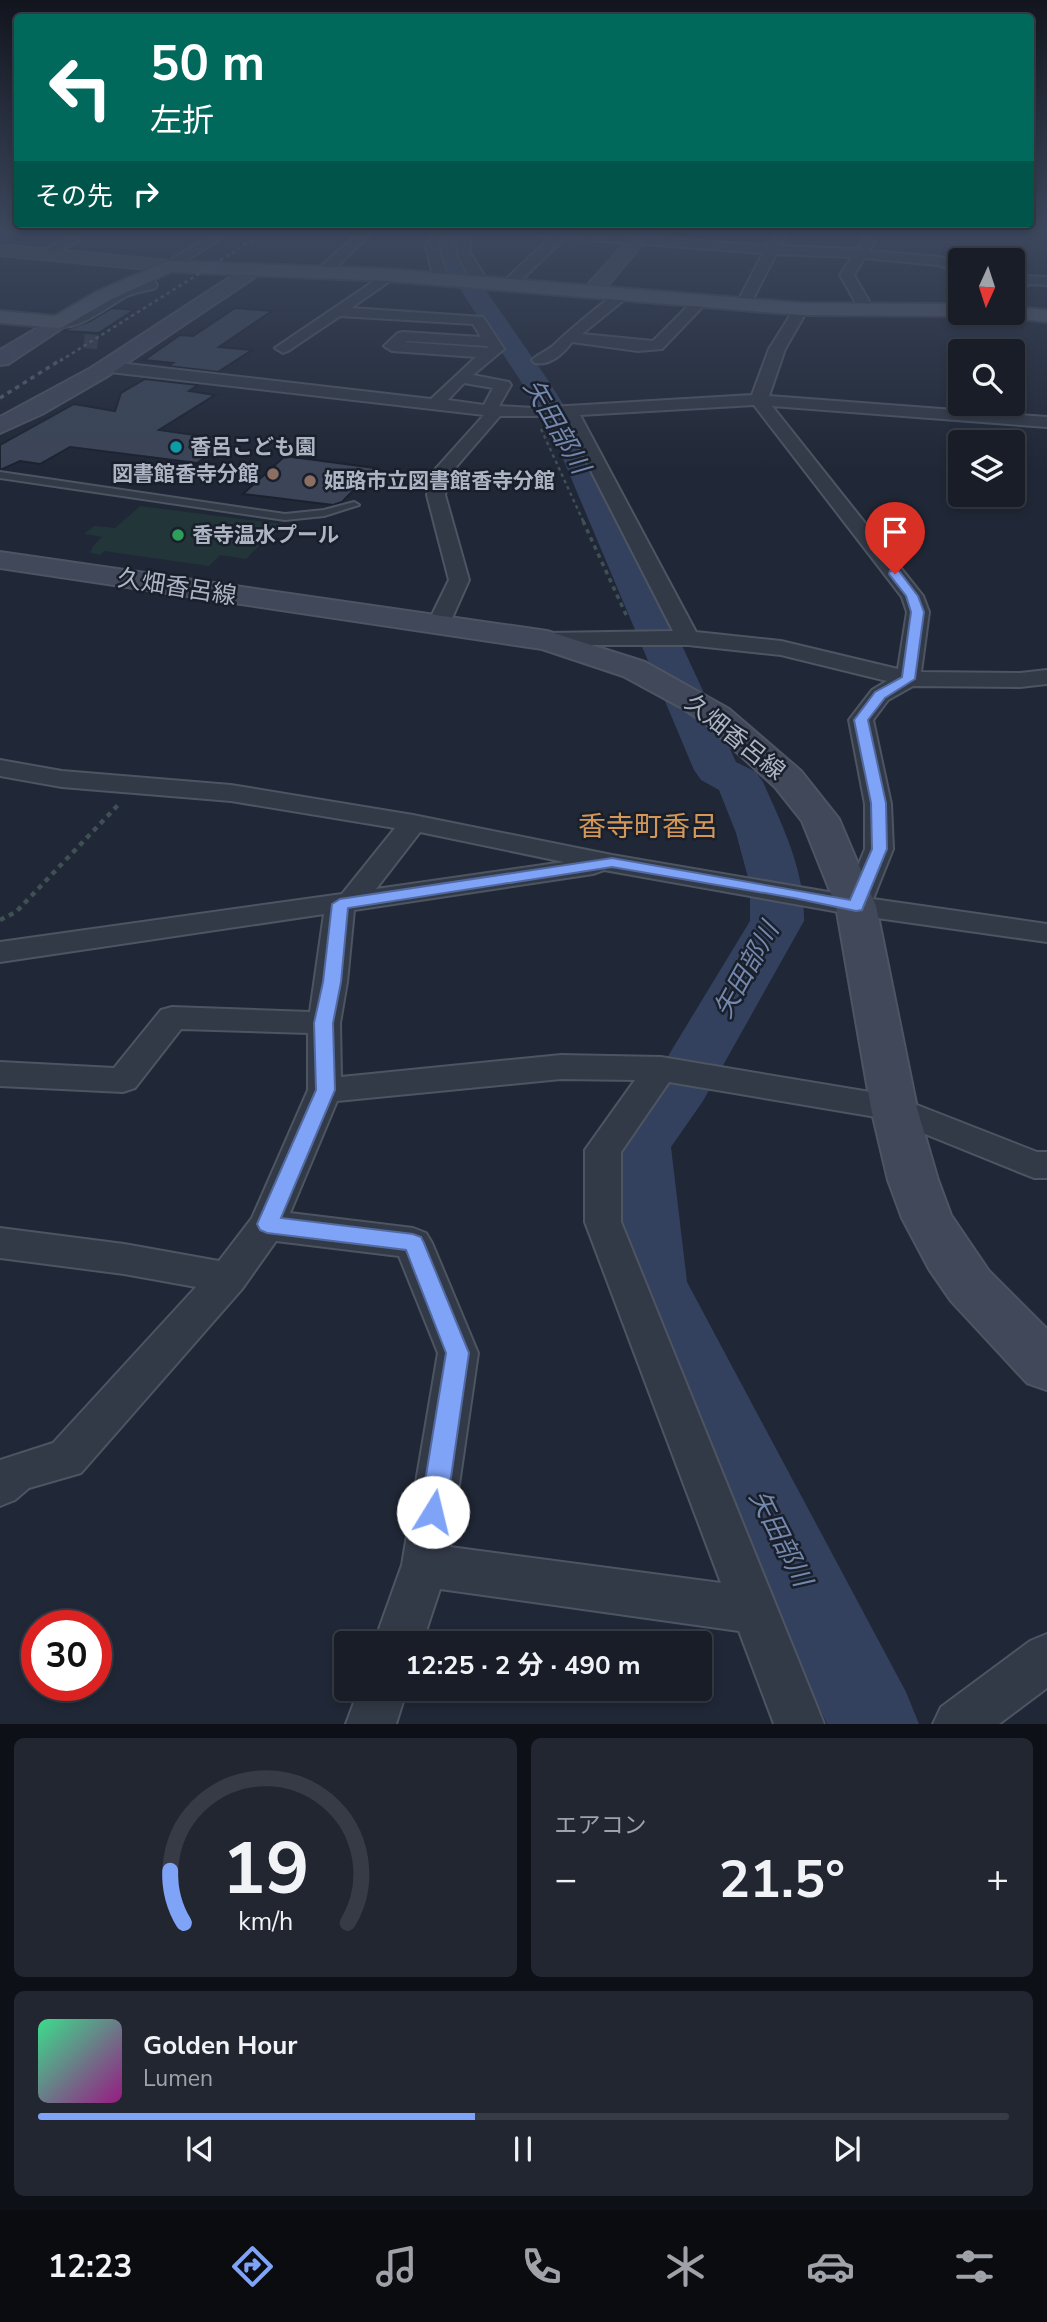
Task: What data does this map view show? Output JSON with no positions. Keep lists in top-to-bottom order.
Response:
{
  "streets": {
    "main road": ["久畑香呂線"]
  },
  "districts": ["香寺町香呂"],
  "water": ["矢田部川"],
  "places": [
    "香呂こども園",
    "図書館香寺分館",
    "姫路市立図書館香寺分館",
    "香寺温水プール"
  ],
  "north": "bottom",
  "page": {
    "turn": ["50 m", "左折"],
    "then": "その先",
    "limit": "30",
    "trip": "12:25 · 2 分 · 490 m",
    "tile": "エアコン",
    "heat": ["−", "21.5°", "+"],
    "song": ["Golden Hour", "Lumen"],
    "tabs": "12:23",
    "gauge": ["19", "km/h"]
  }
}
